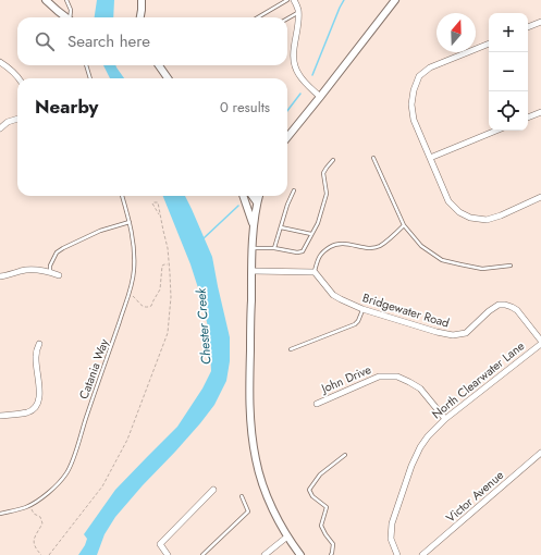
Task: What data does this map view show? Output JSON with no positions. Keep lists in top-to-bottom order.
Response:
{
  "streets": {
    "street": [
      "Bridgewater Road",
      "John Drive",
      "North Clearwater Lane",
      "Victor Avenue"
    ],
    "lane": ["Catania Way"]
  },
  "crossings": [
    ["Bridgewater Road", "North Clearwater Lane"],
    ["John Drive", "North Clearwater Lane"]
  ],
  "water": ["Chester Creek"],
  "north": "top",
  "page": {
    "map_buttons": ["+", "−"],
    "search": "Search here",
    "heading": ["Nearby", "0 results"]
  }
}
